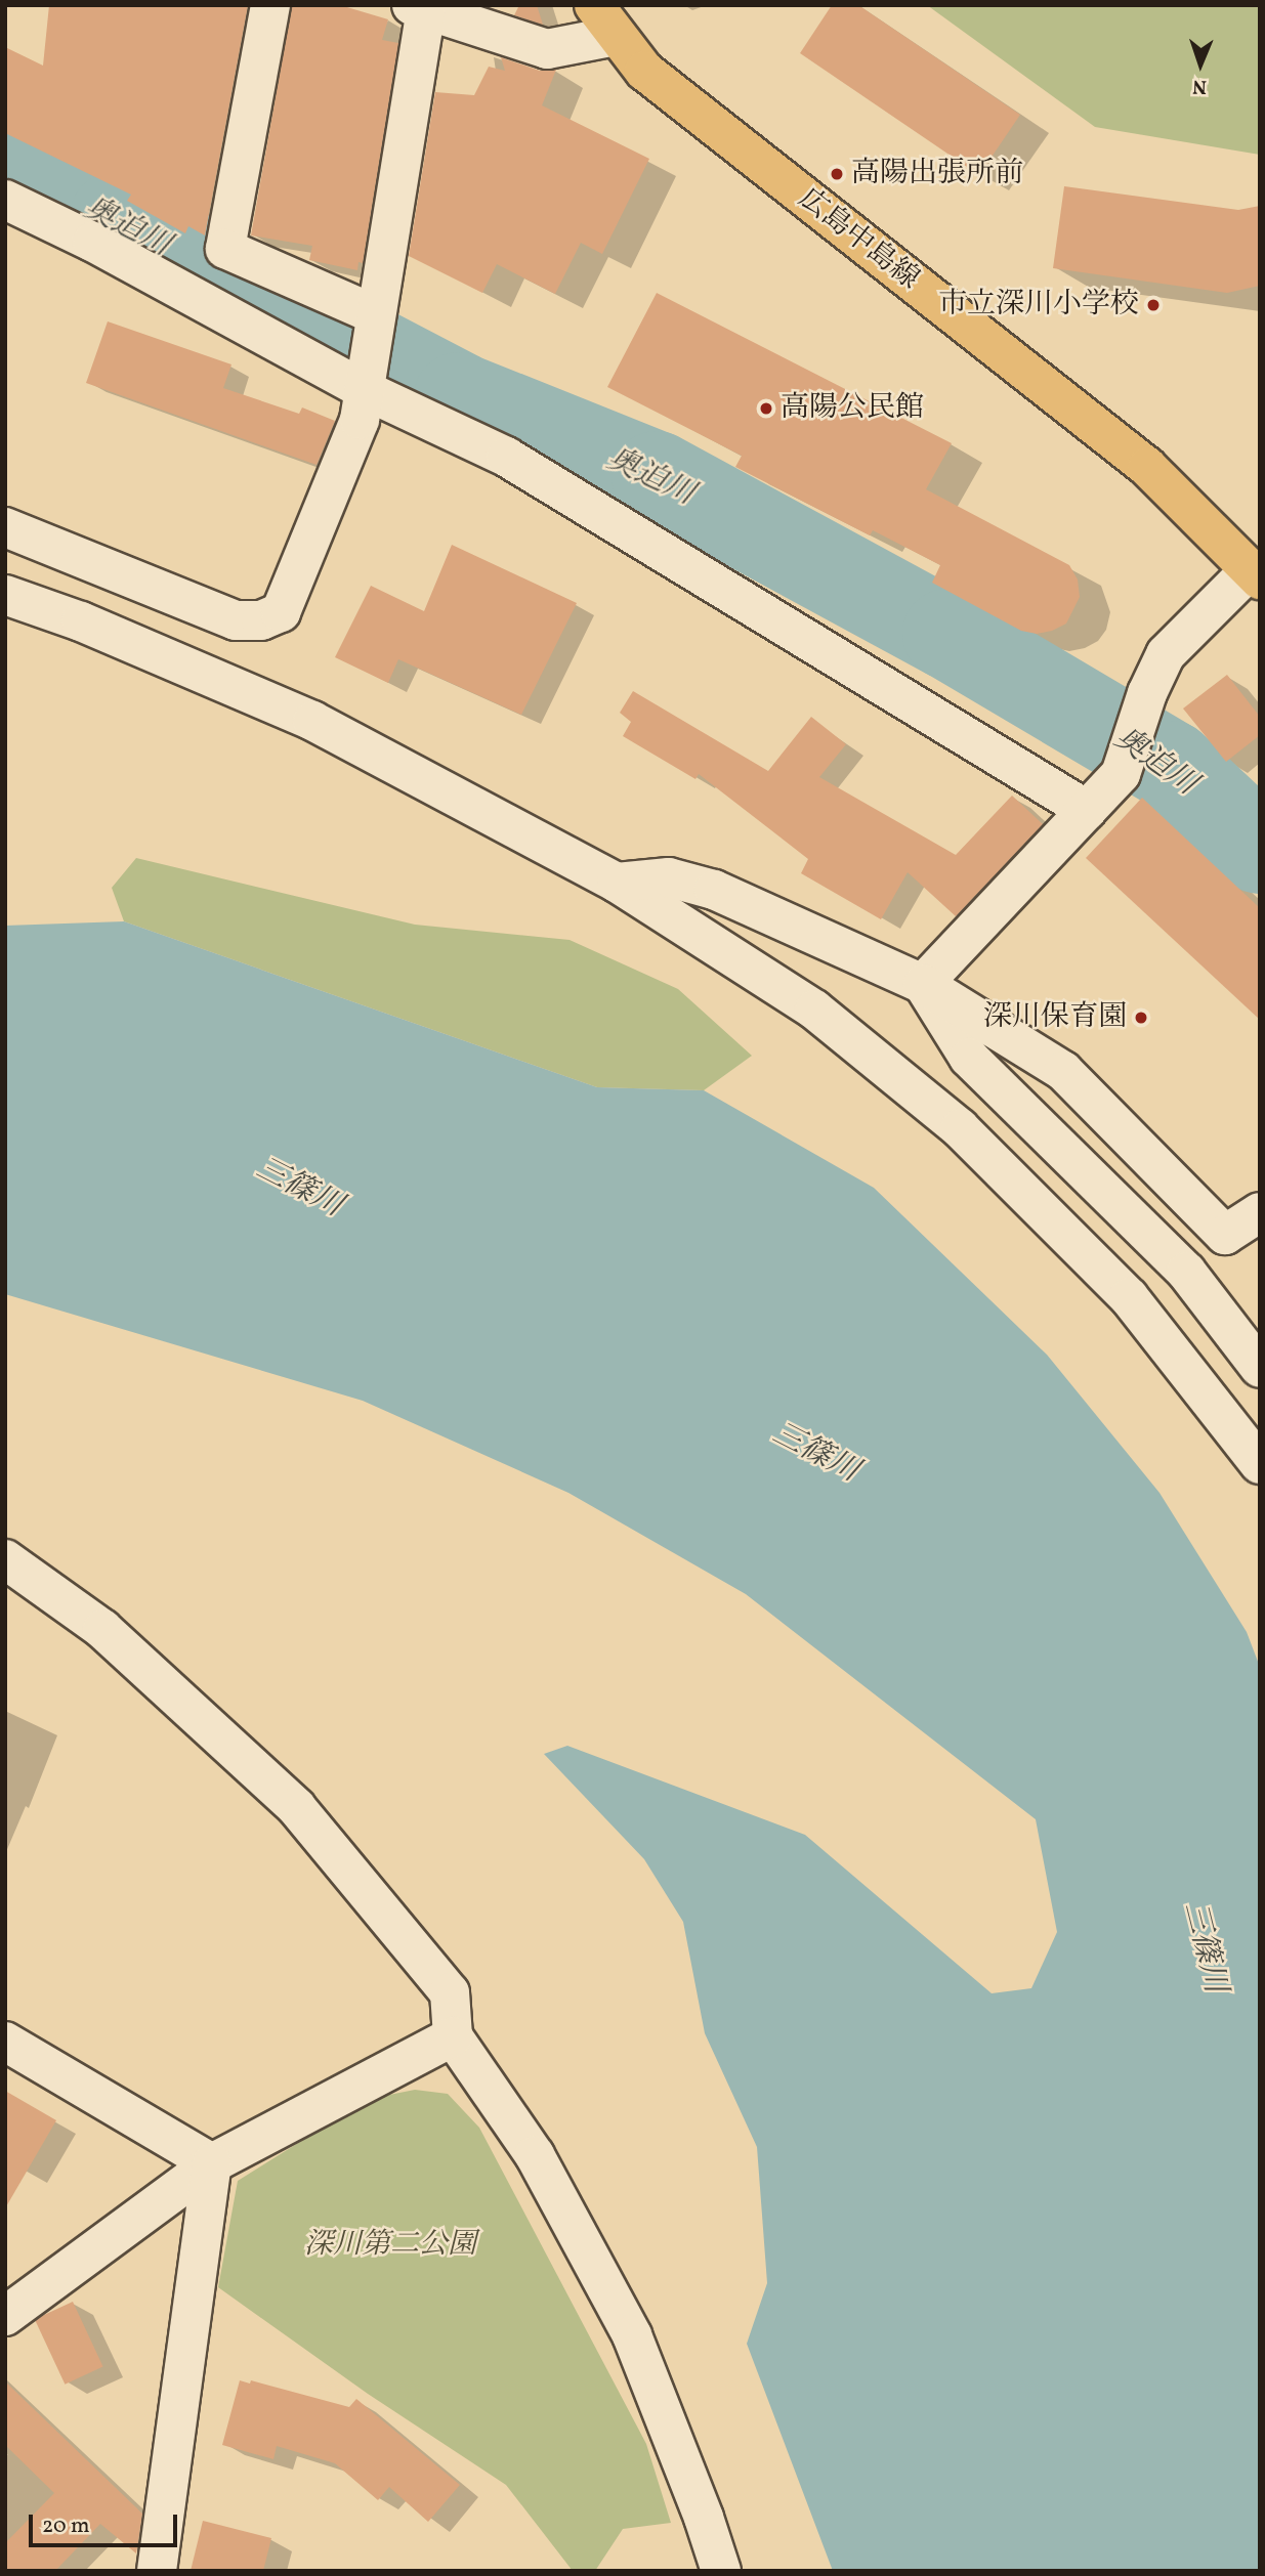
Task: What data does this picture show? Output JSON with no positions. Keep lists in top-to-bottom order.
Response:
{
  "streets": {
    "main road": ["広島中島線"]
  },
  "water": ["奥迫川", "三篠川"],
  "parks": ["深川第二公園"],
  "places": [
    "高陽出張所前",
    "市立深川小学校",
    "高陽公民館",
    "深川保育園"
  ],
  "scale_bar": "20 m",
  "north": "bottom"
}
